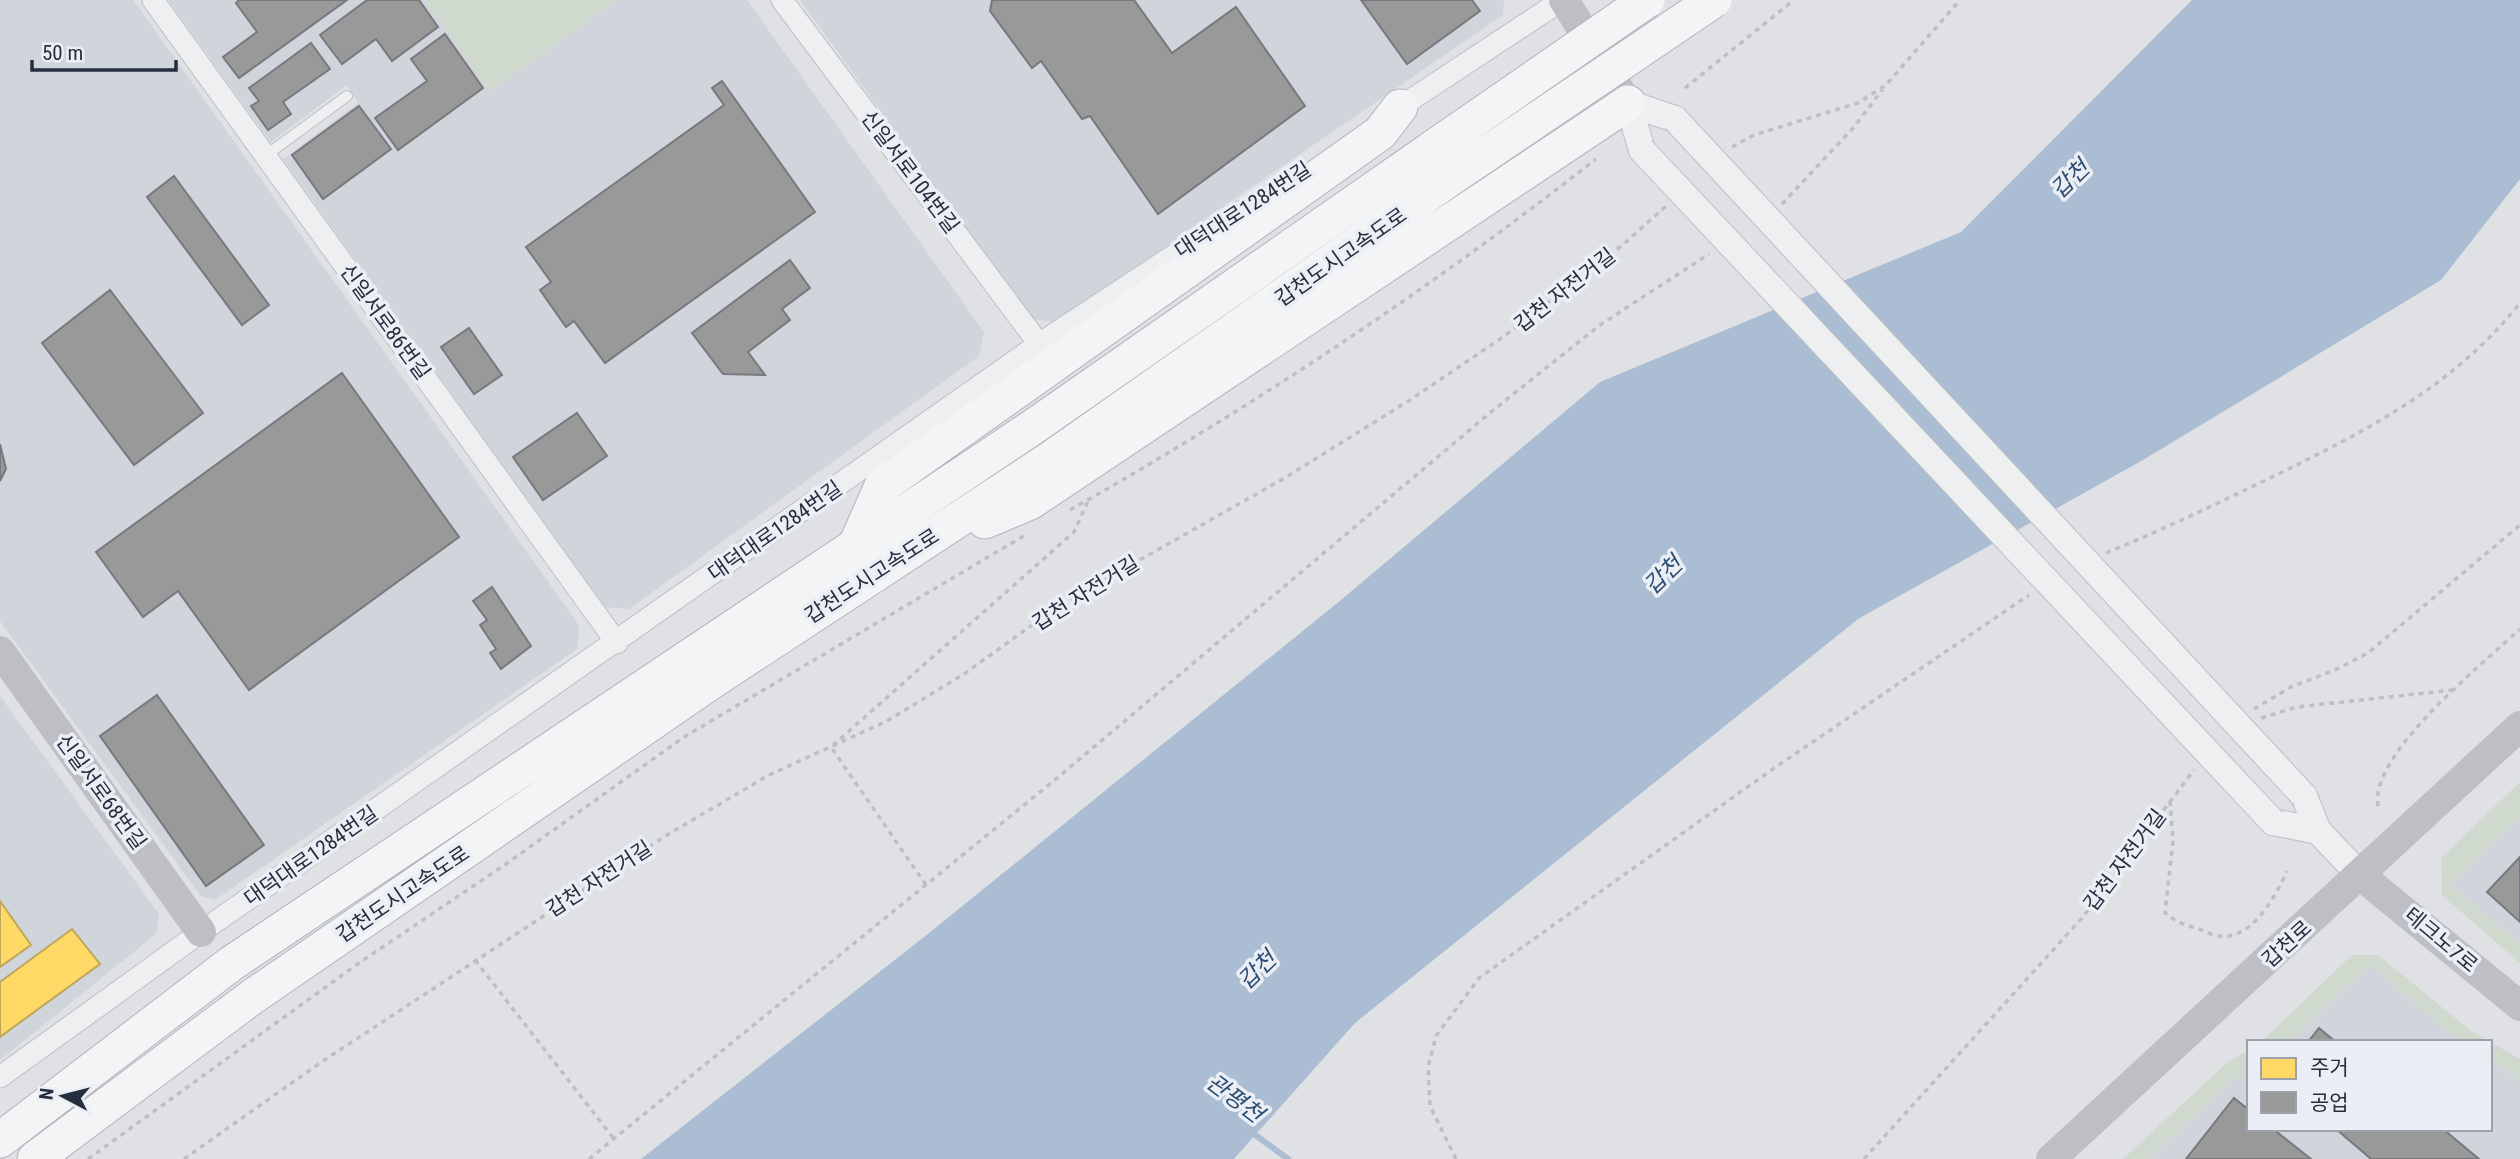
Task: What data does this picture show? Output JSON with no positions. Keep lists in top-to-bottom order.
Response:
{
  "streets": {
    "highway": ["갑천도시고속도로"],
    "main road": ["신일서로68번길", "테크노7로", "갑천로"],
    "street": ["신일서로104번길", "대덕대로1284번길", "신일서로86번길"],
    "path": ["갑천 자전거길"]
  },
  "crossings": [
    ["신일서로104번길", "대덕대로1284번길"],
    ["대덕대로1284번길", "신일서로86번길"],
    ["대덕대로1284번길", "신일서로68번길"],
    ["테크노7로", "갑천로"]
  ],
  "water": ["갑천", "관평천"],
  "legend": ["주거", "공업"],
  "scale_bar": "50 m",
  "north": "left"
}
